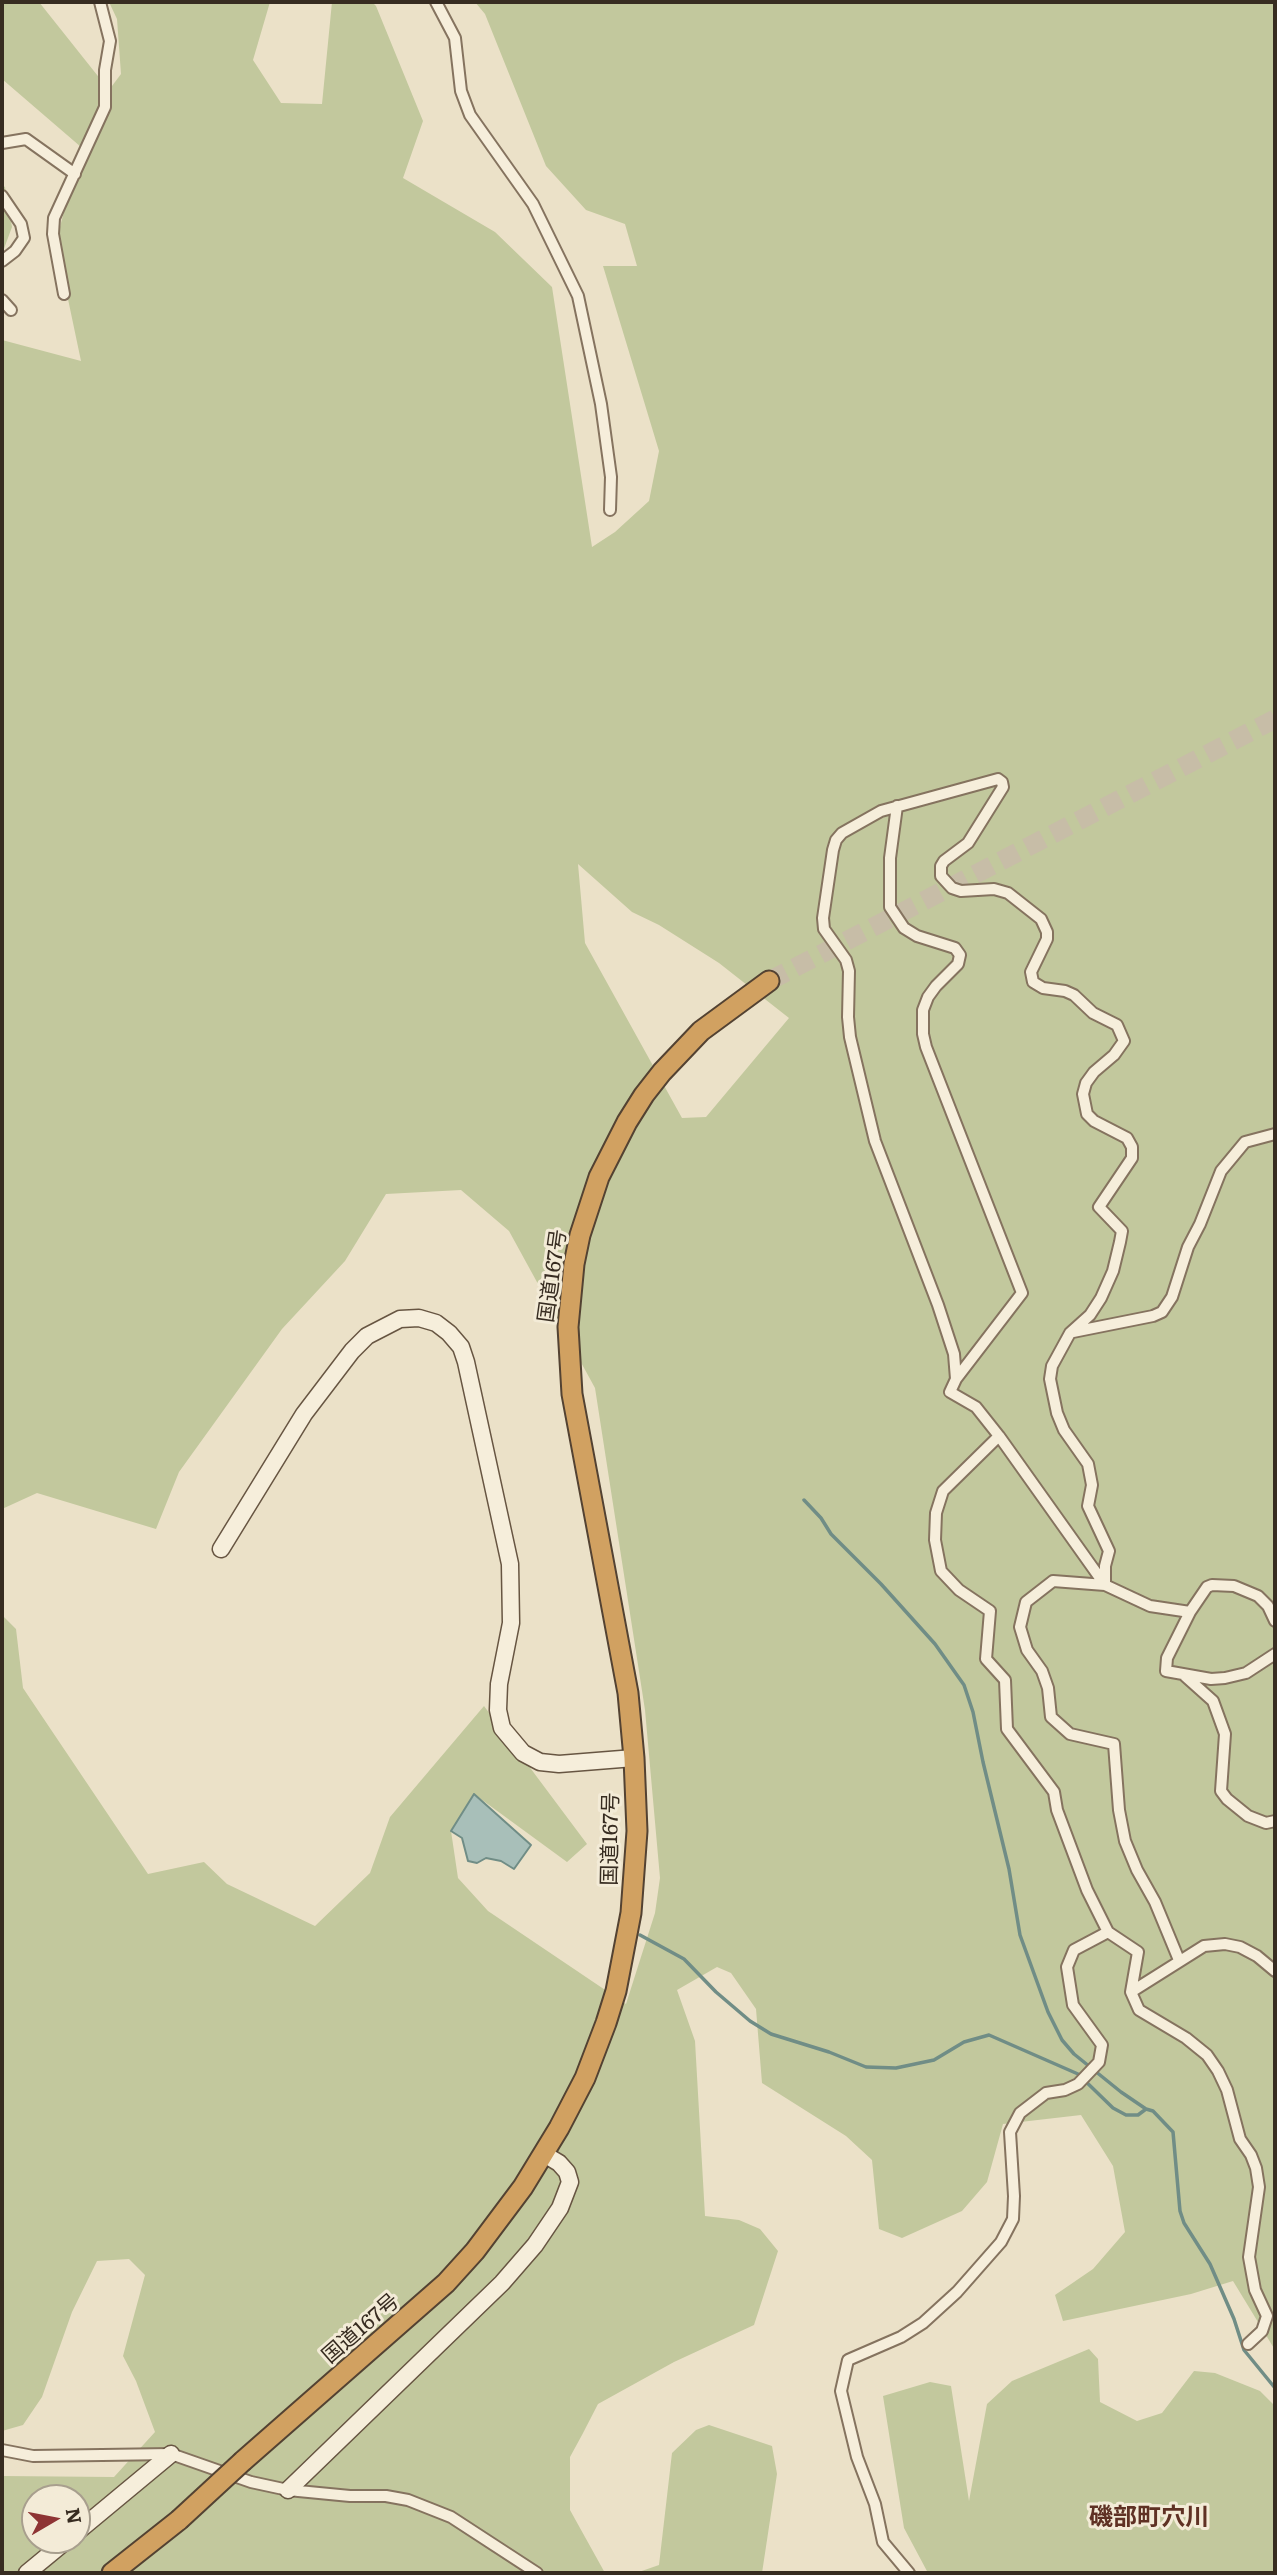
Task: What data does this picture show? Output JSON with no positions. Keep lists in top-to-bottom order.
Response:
{
  "streets": {
    "highway": ["国道167号"]
  },
  "districts": ["磯部町穴川"],
  "north": "right"
}
